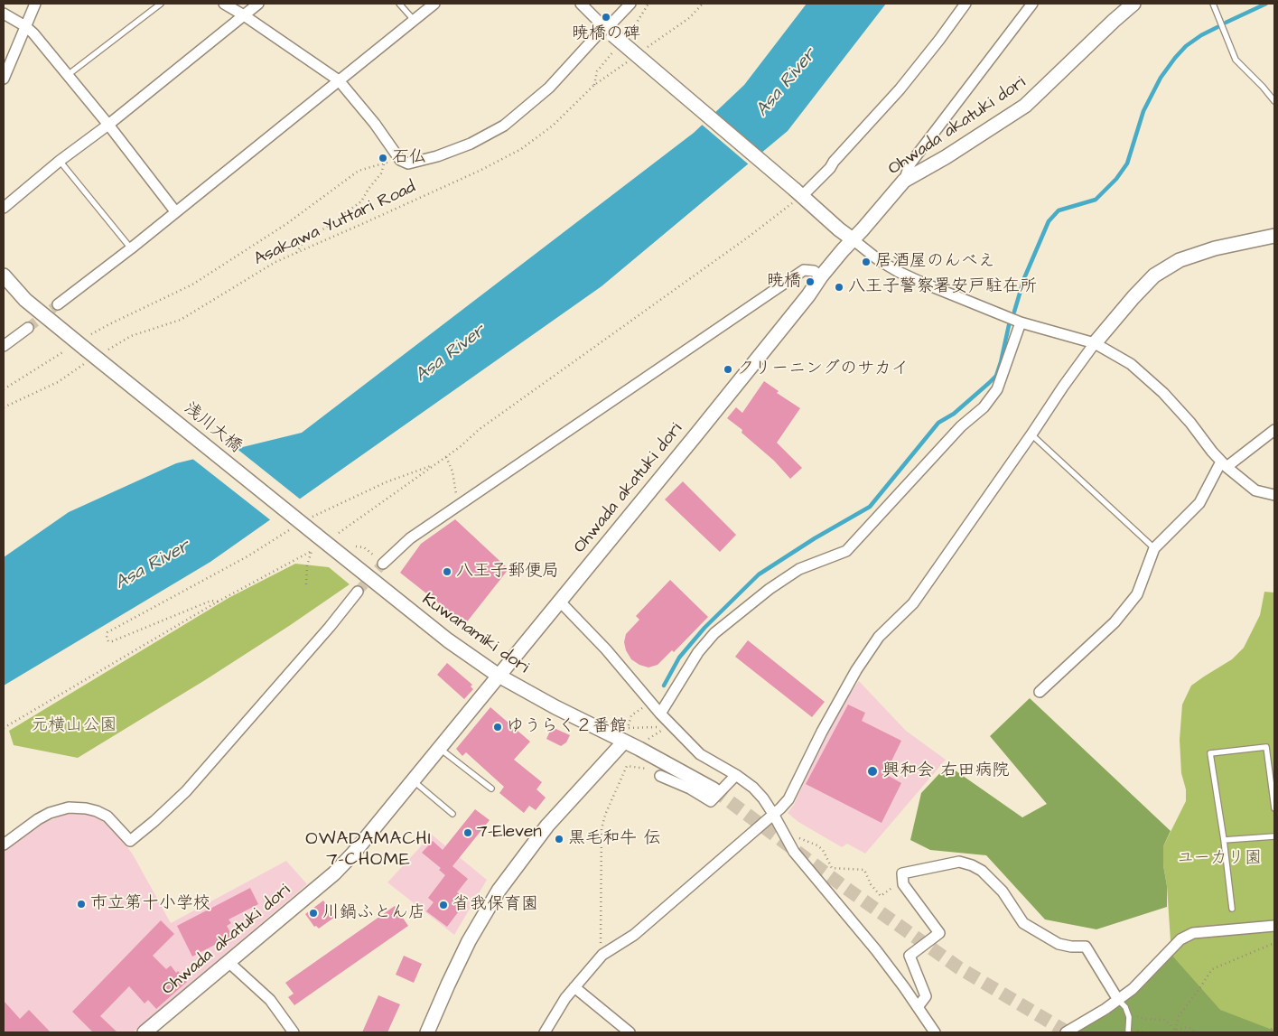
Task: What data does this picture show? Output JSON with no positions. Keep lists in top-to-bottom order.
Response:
{
  "streets": {
    "street": ["Ohwada akatuki dori", "浅川大橋", "Kuwanamiki dori"],
    "path": ["Asakawa Yuttari Road"]
  },
  "crossings": [
    ["Ohwada akatuki dori", "Kuwanamiki dori"],
    ["浅川大橋", "Kuwanamiki dori"]
  ],
  "districts": ["OWADAMACHI 7-CHOME"],
  "water": ["Asa River"],
  "parks": ["元横山公園", "ユーカリ園"],
  "places": [
    "暁橋の碑",
    "石仏",
    "居酒屋のんべえ",
    "暁橋",
    "八王子警察署安戸駐在所",
    "クリーニングのサカイ",
    "八王子郵便局",
    "ゆうらく２番館",
    "興和会 右田病院",
    "7-Eleven",
    "黒毛和牛 伝",
    "市立第十小学校",
    "省我保育園",
    "川鍋ふとん店"
  ]
}
